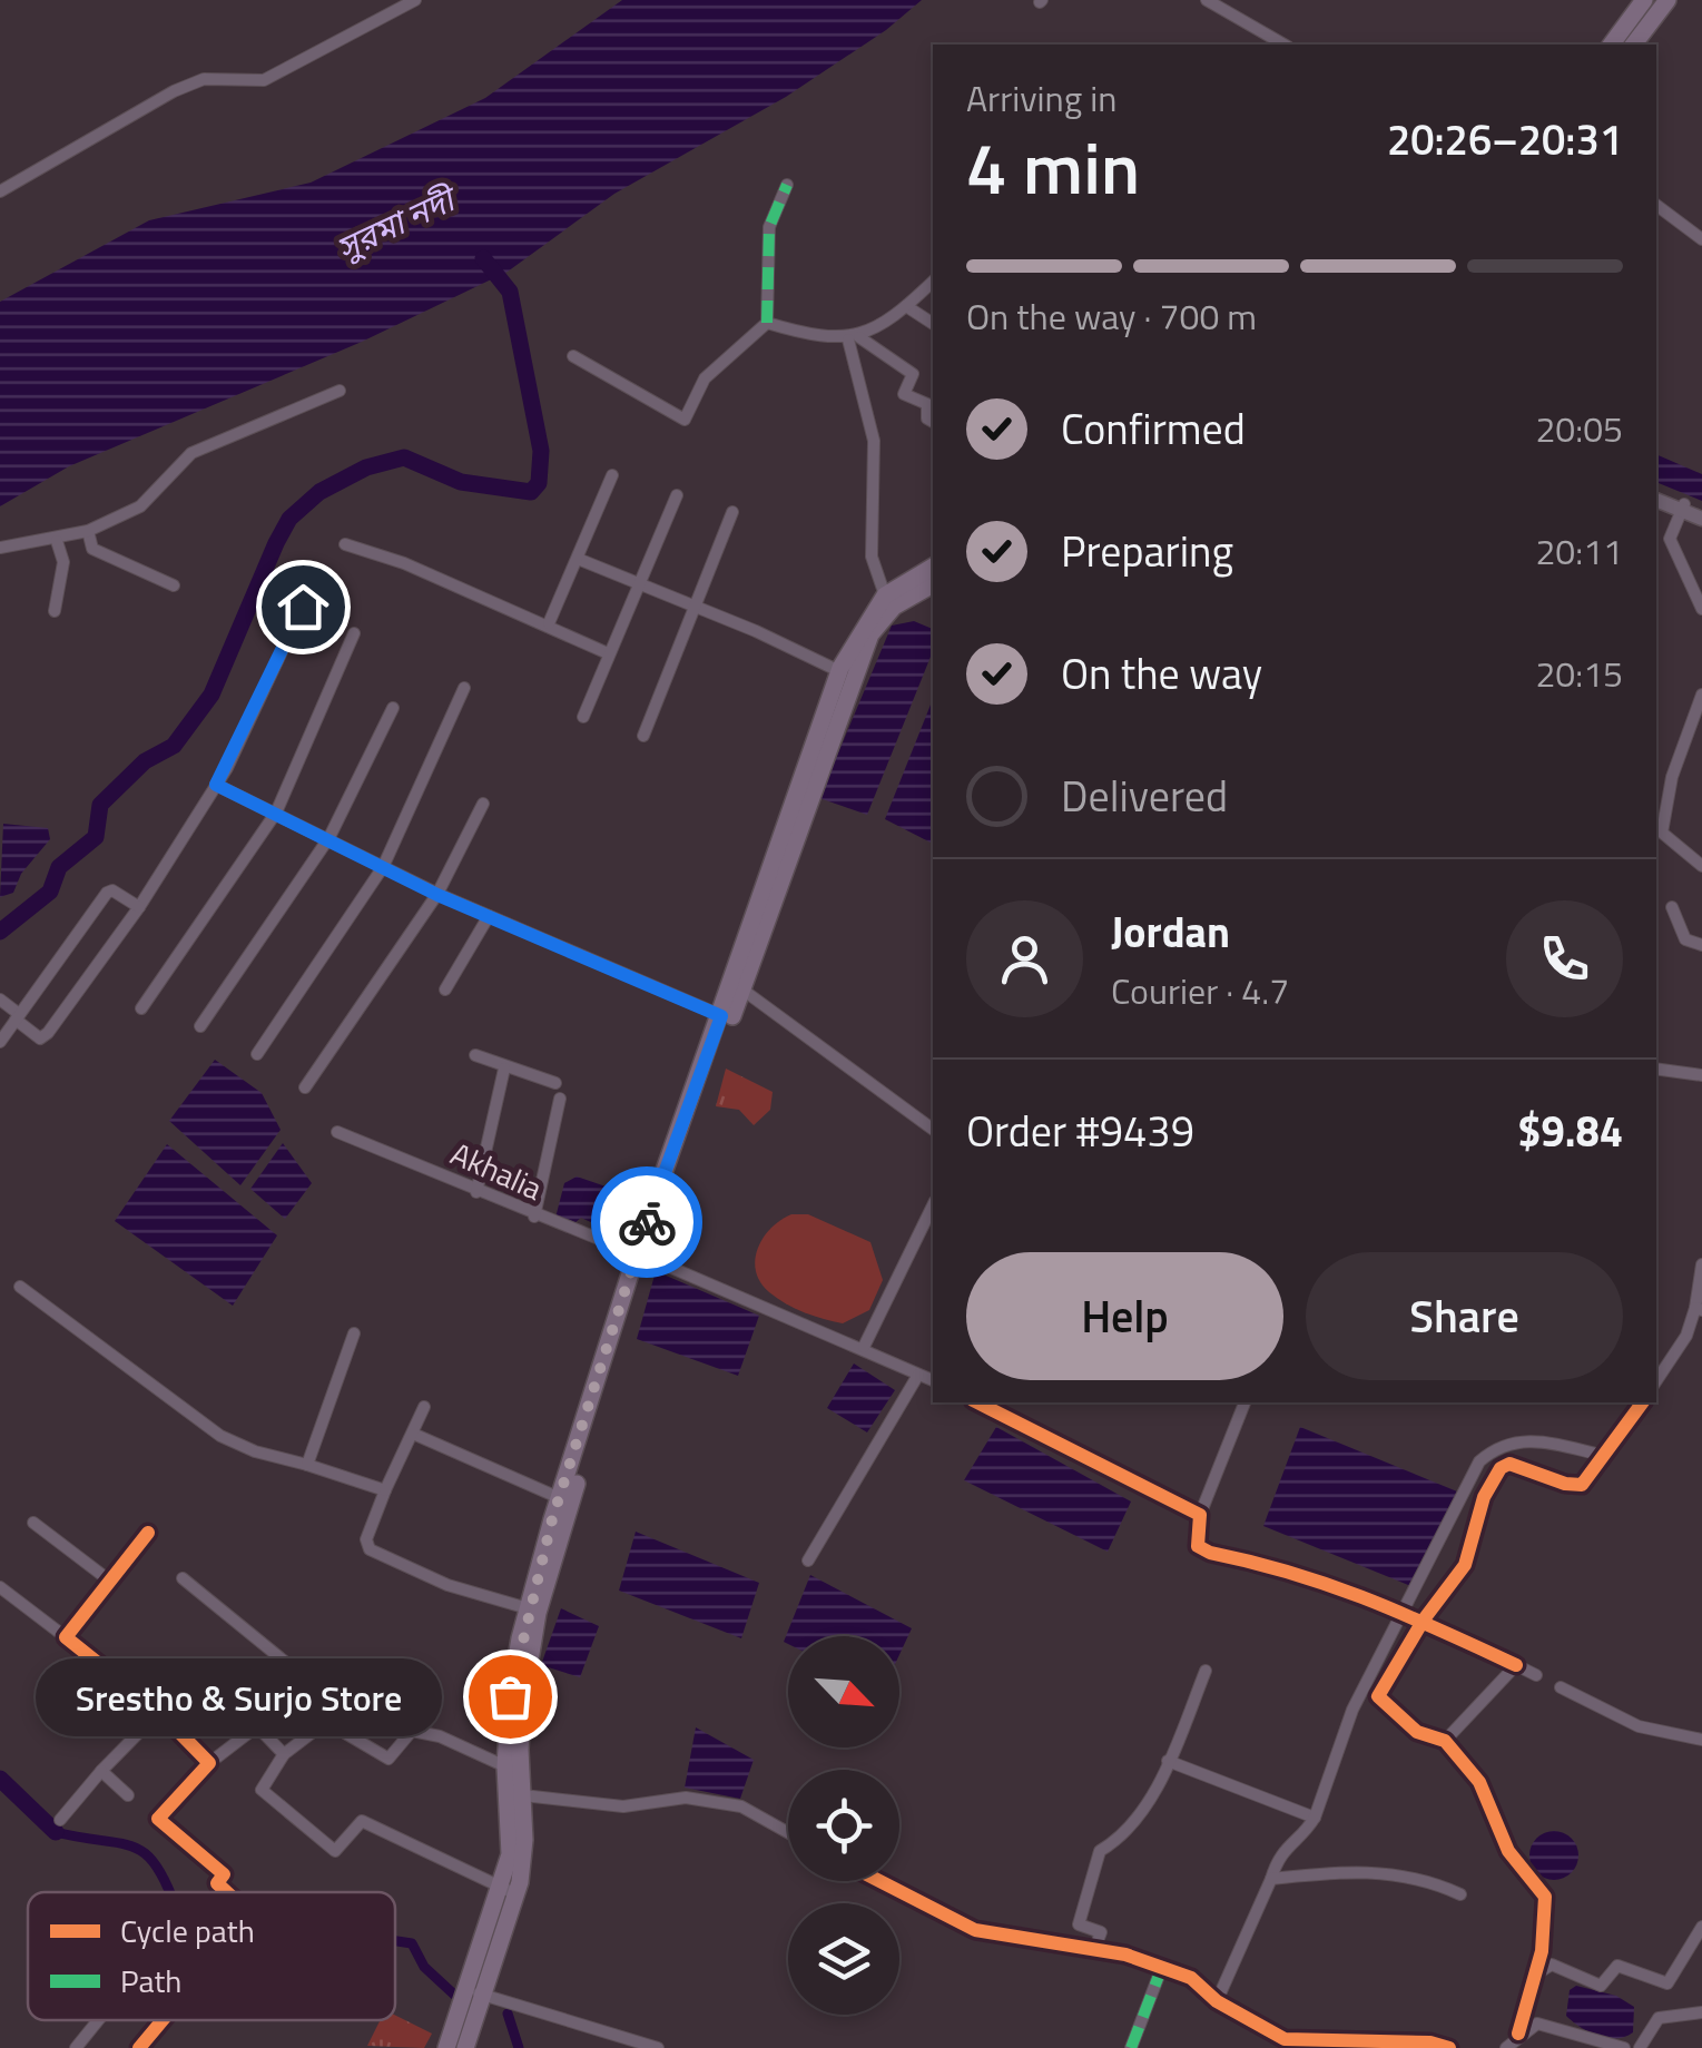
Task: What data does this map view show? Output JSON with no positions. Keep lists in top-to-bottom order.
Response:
{
  "streets": {
    "street": ["Akhalia"]
  },
  "water": ["সুরমা নদী"],
  "places": ["Srestho & Surjo Store"],
  "legend": ["Cycle path", "Path"],
  "north": "bottom right",
  "page": {
    "heading": ["4 min", "Arriving in", "20:26–20:31"],
    "panel": [
      "Jordan",
      "Courier · 4.7",
      "Order #9439",
      "$9.84"
    ],
    "bar": "On the way · 700 m",
    "list": [
      ["Confirmed", "20:05"],
      ["Preparing", "20:11"],
      ["On the way", "20:15"],
      "Delivered"
    ],
    "buttons": ["Help", "Share"],
    "bubble": "Srestho & Surjo Store"
  }
}
